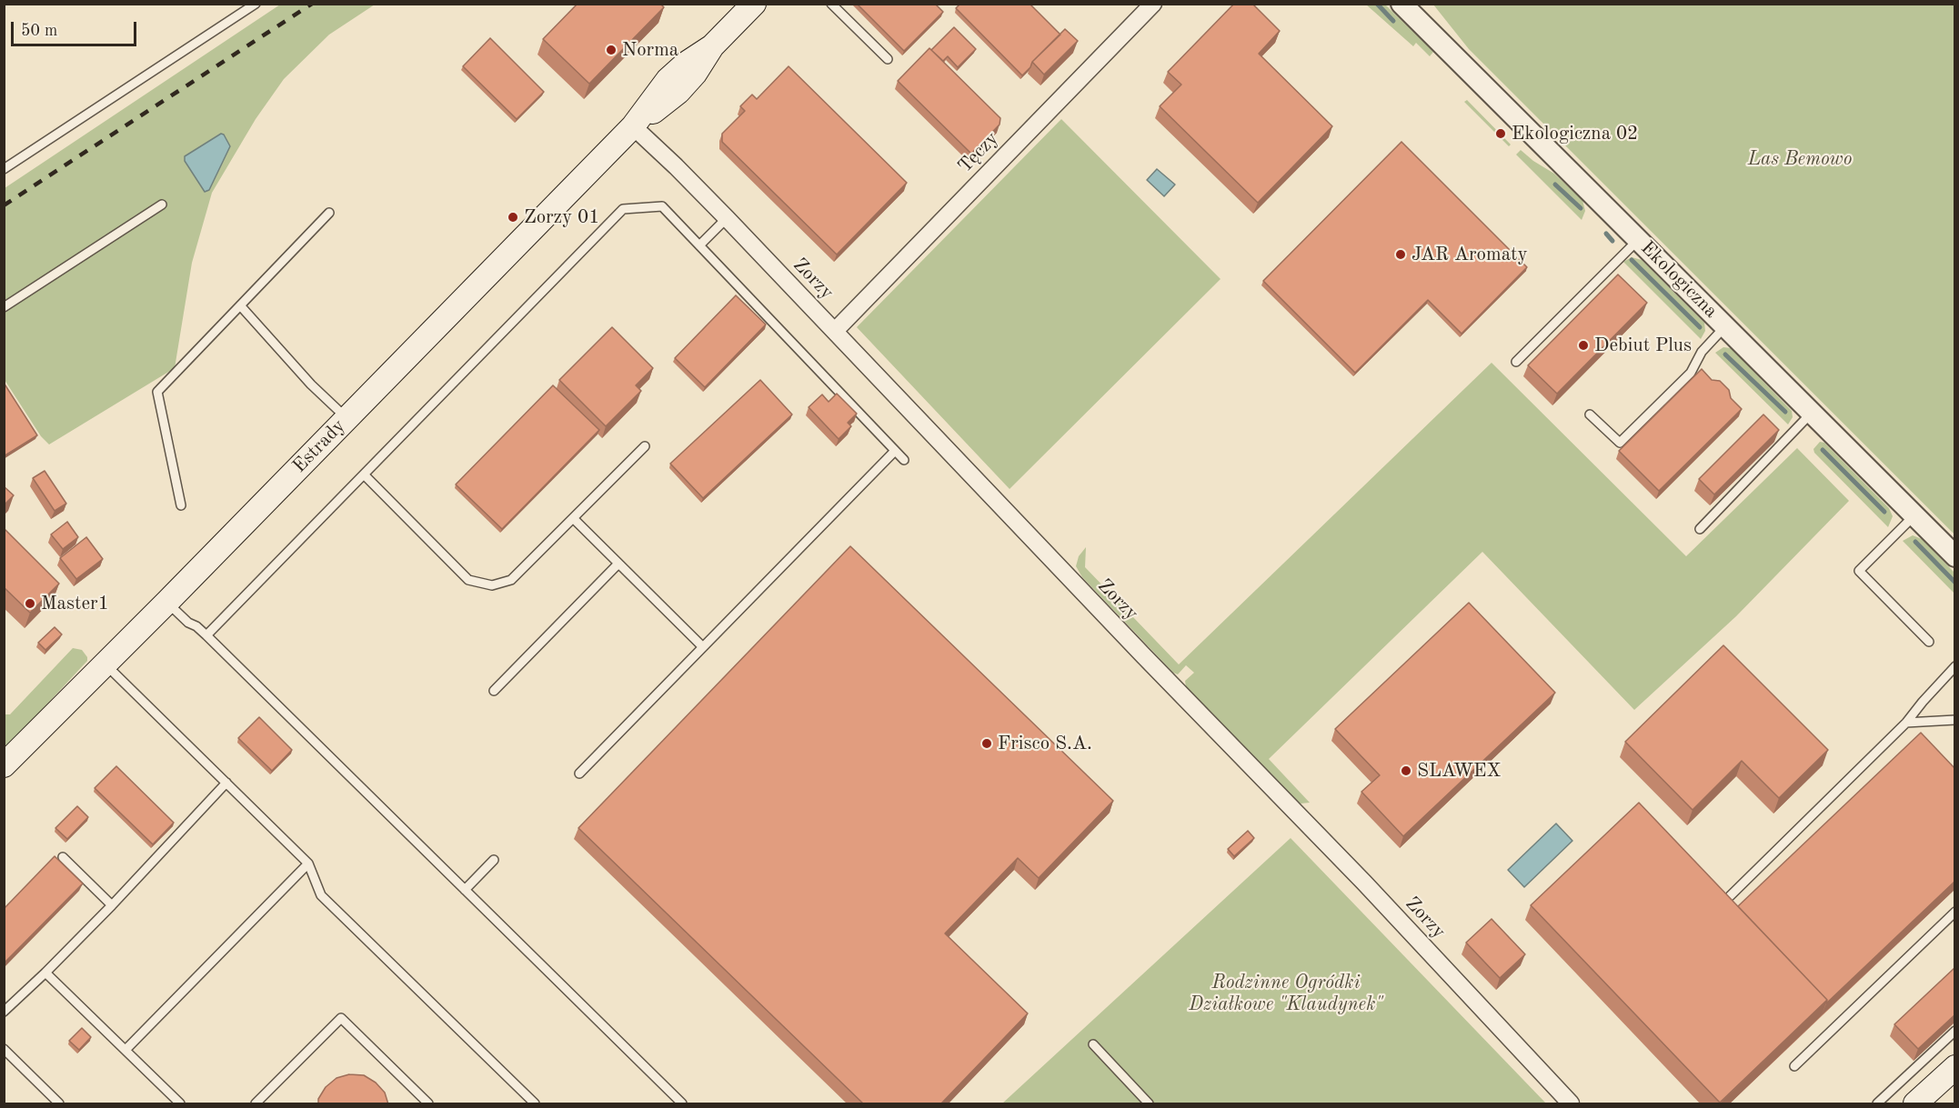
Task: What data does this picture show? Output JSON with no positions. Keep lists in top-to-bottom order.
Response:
{
  "streets": {
    "main road": ["Estrady"],
    "street": ["Tęczy", "Zorzy", "Ekologiczna"]
  },
  "crossings": [
    ["Tęczy", "Zorzy"],
    ["Zorzy", "Estrady"]
  ],
  "parks": ["Las Bemowo", "Rodzinne Ogródki Działkowe \"Klaudynek\""],
  "places": [
    "Norma",
    "Ekologiczna 02",
    "Zorzy 01",
    "JAR Aromaty",
    "Debiut Plus",
    "Master1",
    "Frisco S.A.",
    "SLAWEX"
  ],
  "scale_bar": "50 m"
}
